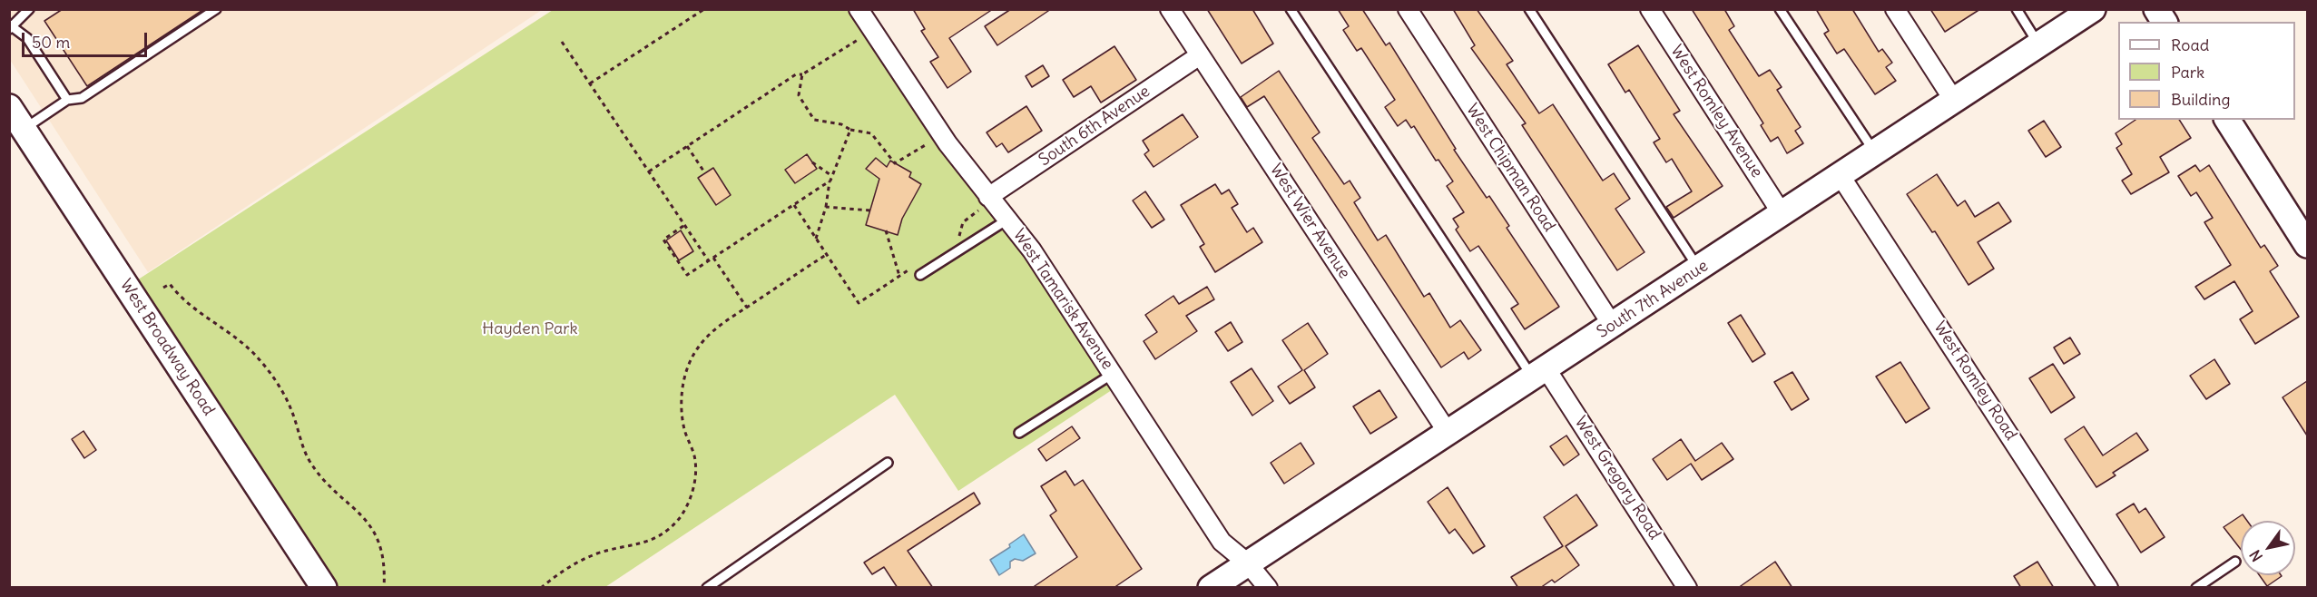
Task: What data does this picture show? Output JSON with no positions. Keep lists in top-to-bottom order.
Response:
{
  "streets": {
    "main road": ["South 7th Avenue", "West Broadway Road"],
    "street": [
      "West Romley Avenue",
      "South 6th Avenue",
      "West Chipman Road",
      "West Wier Avenue",
      "West Tamarisk Avenue",
      "West Romley Road",
      "West Gregory Road"
    ]
  },
  "crossings": [
    ["West Romley Avenue", "South 7th Avenue"],
    ["South 6th Avenue", "West Wier Avenue"],
    ["South 6th Avenue", "West Tamarisk Avenue"],
    ["West Chipman Road", "South 7th Avenue"],
    ["West Wier Avenue", "South 7th Avenue"],
    ["West Tamarisk Avenue", "South 7th Avenue"],
    ["South 7th Avenue", "West Romley Road"],
    ["South 7th Avenue", "West Gregory Road"]
  ],
  "parks": ["Hayden Park"],
  "legend": ["Road", "Park", "Building"],
  "scale_bar": "50 m",
  "north": "bottom left"
}
